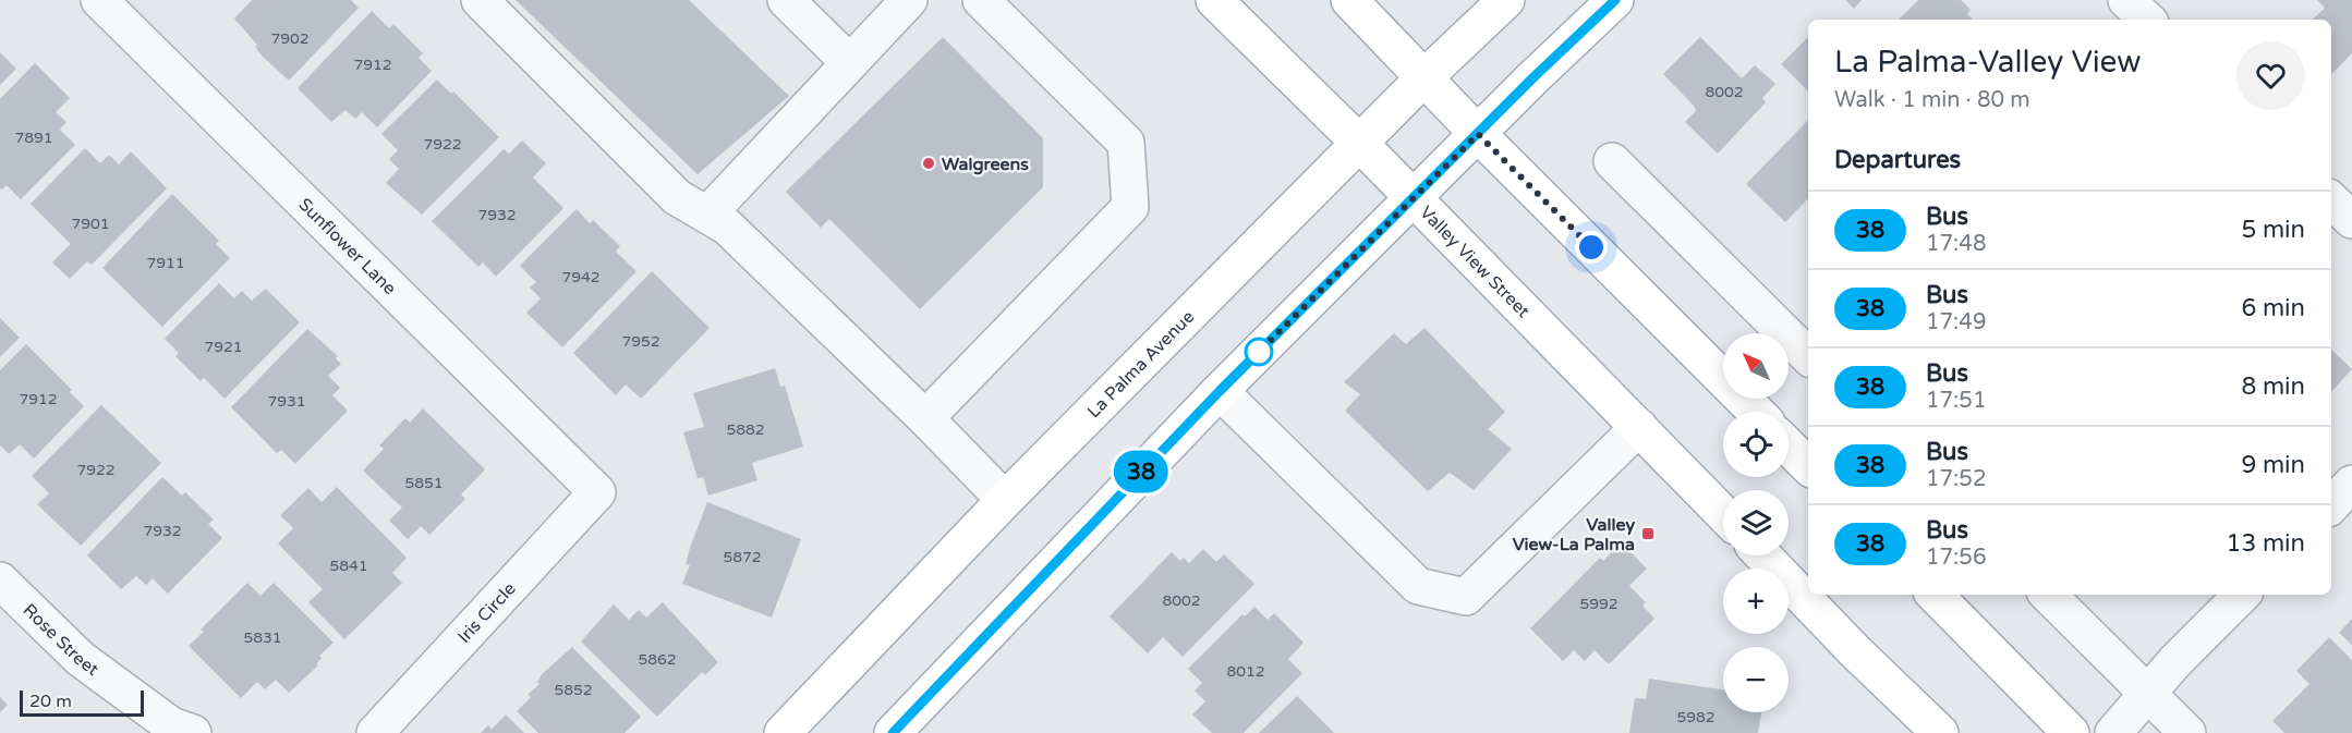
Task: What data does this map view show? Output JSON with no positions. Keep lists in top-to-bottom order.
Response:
{
  "streets": {
    "main road": ["Valley View Street", "La Palma Avenue"],
    "street": ["Sunflower Lane", "Iris Circle", "Rose Street"]
  },
  "crossings": [
    ["Sunflower Lane", "Iris Circle"],
    ["Valley View Street", "La Palma Avenue"]
  ],
  "places": {
    "other": ["Walgreens"],
    "transit": ["Valley View-La Palma"]
  },
  "lines": ["bus line 38"],
  "house_numbers": [
    "7902",
    "7912",
    "8002",
    "7891",
    "7922",
    "7932",
    "7901",
    "7911",
    "7942",
    "7952",
    "7921",
    "7912",
    "7931",
    "5882",
    "7922",
    "5851",
    "7932",
    "5872",
    "5841",
    "8002",
    "5992",
    "5831",
    "5862",
    "8012",
    "5852",
    "5982"
  ],
  "scale_bar": "20 m",
  "north": "top left",
  "page": {
    "on_map": "38",
    "heading": [
      ["La Palma-Valley View", "Walk · 1 min · 80 m"],
      "Departures"
    ],
    "list": [
      {
        "mark": "38",
        "name": "Bus",
        "note": "17:48",
        "value": "5 min"
      },
      {
        "mark": "38",
        "name": "Bus",
        "note": "17:49",
        "value": "6 min"
      },
      {
        "mark": "38",
        "name": "Bus",
        "note": "17:51",
        "value": "8 min"
      },
      {
        "mark": "38",
        "name": "Bus",
        "note": "17:52",
        "value": "9 min"
      },
      {
        "mark": "38",
        "name": "Bus",
        "note": "17:56",
        "value": "13 min"
      }
    ],
    "map_buttons": ["+", "−"],
    "scale": "20 m"
  }
}
